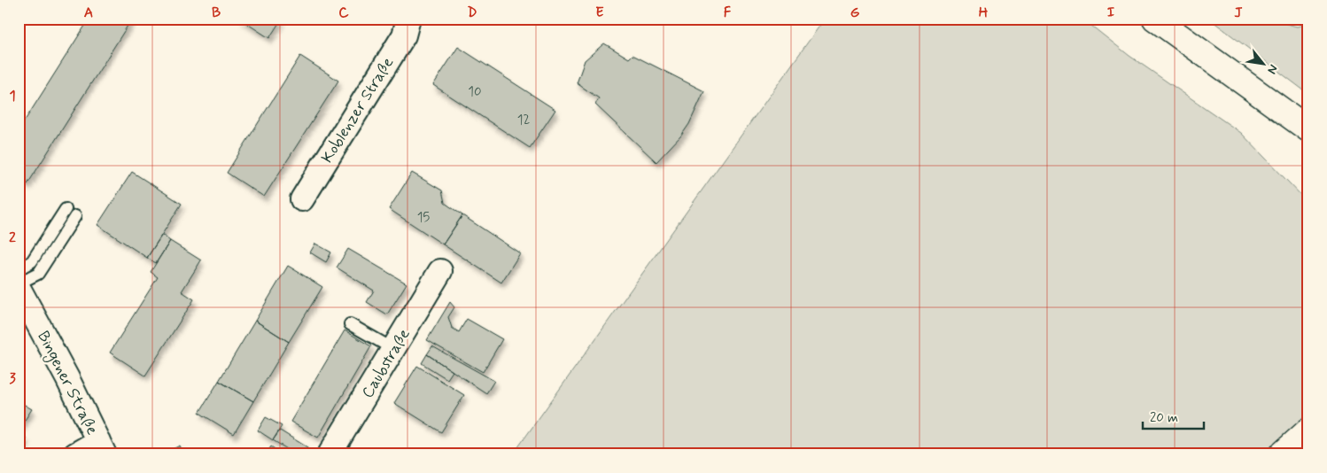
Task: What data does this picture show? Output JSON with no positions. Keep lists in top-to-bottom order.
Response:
{
  "streets": {
    "street": ["Koblenzer Straße", "Caubstraße", "Bingener Straße"]
  },
  "house_numbers": ["10", "12", "15"],
  "scale_bar": "20 m",
  "north": "bottom right",
  "grid": {
    "columns": [
      "A",
      "B",
      "C",
      "D",
      "E",
      "F",
      "G",
      "H",
      "I",
      "J"
    ],
    "rows": ["1", "2", "3"]
  }
}
